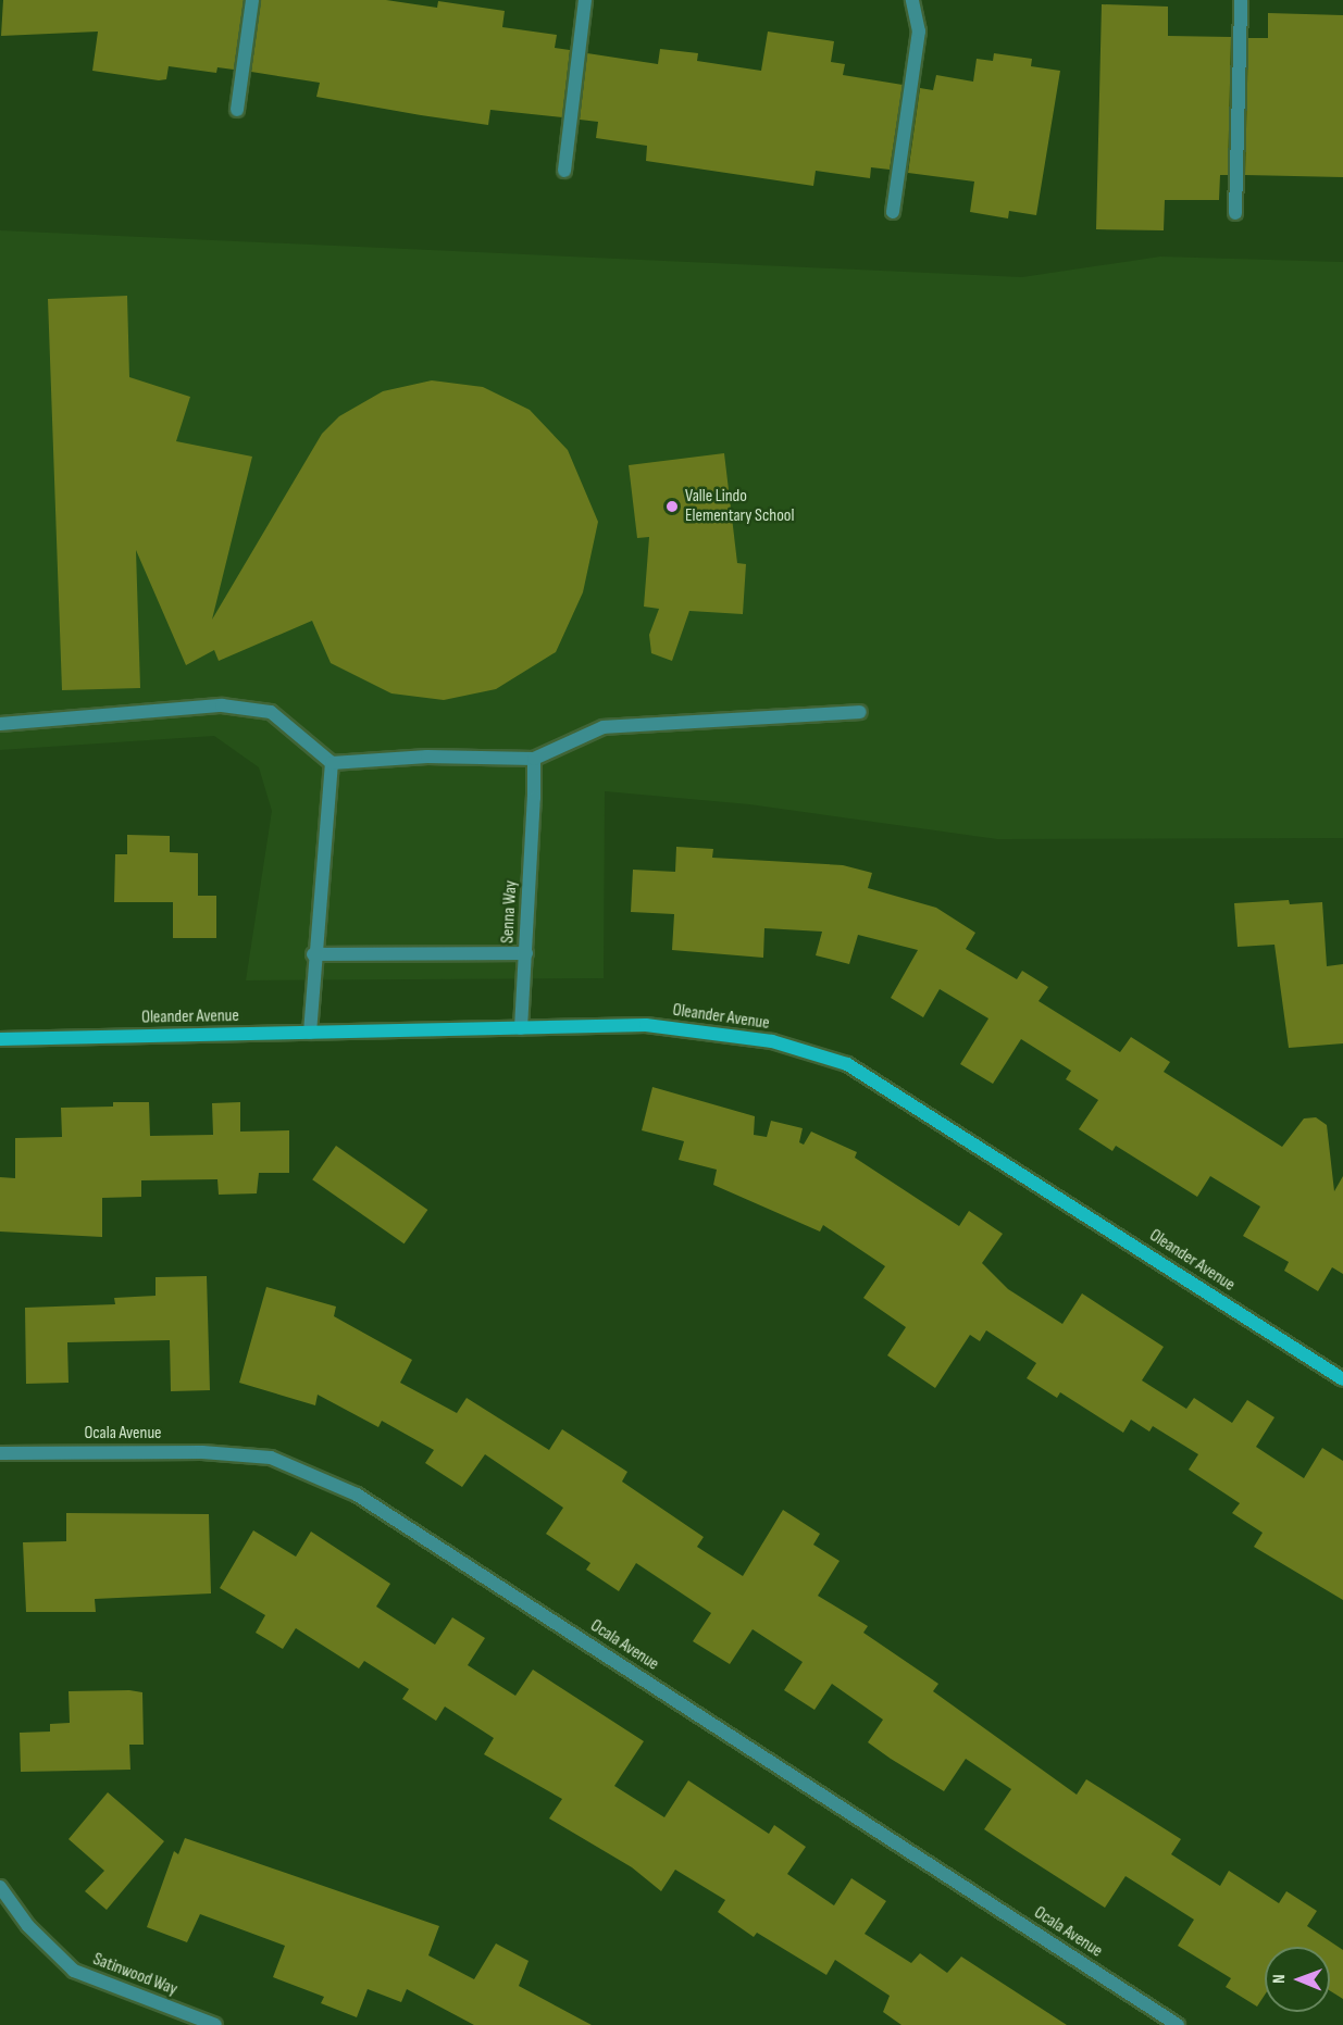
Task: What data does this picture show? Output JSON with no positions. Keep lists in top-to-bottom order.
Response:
{
  "streets": {
    "street": [
      "Senna Way",
      "Oleander Avenue",
      "Ocala Avenue",
      "Satinwood Way"
    ]
  },
  "crossings": [
    ["Senna Way", "Oleander Avenue"]
  ],
  "places": ["Valle Lindo Elementary School"],
  "north": "left"
}
